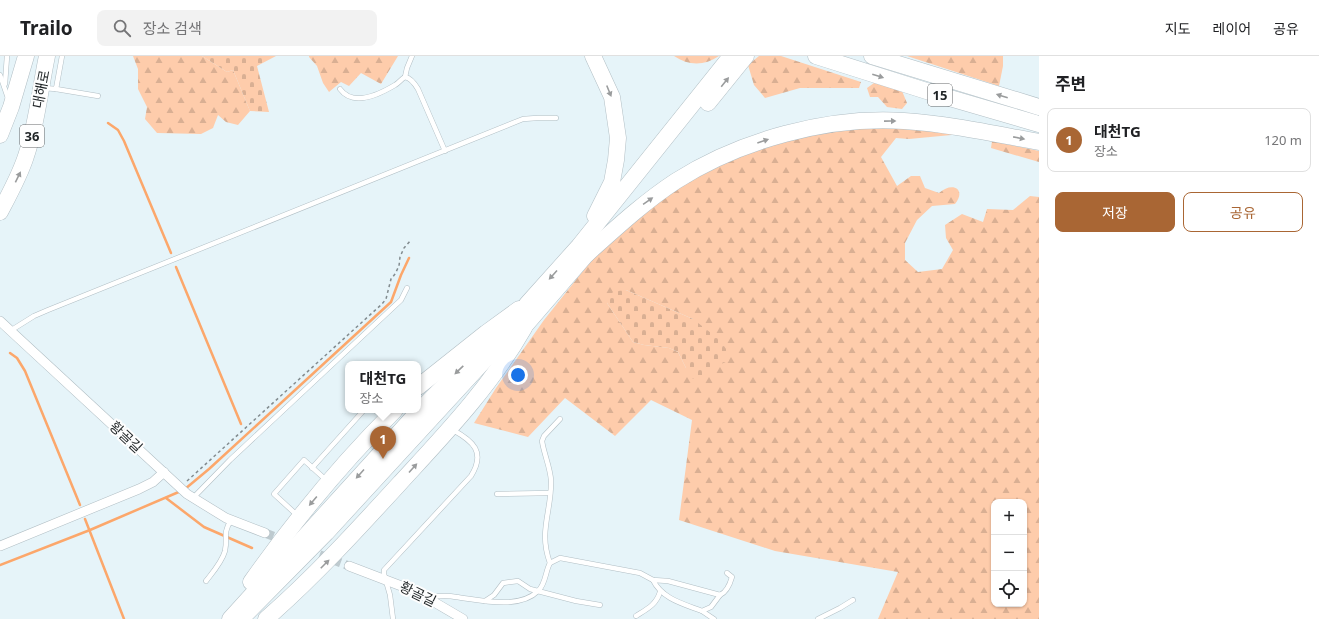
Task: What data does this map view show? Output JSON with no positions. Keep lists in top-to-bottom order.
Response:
{
  "streets": {
    "highway": ["대해로", "15", "36"],
    "street": ["황골길"]
  },
  "page": {
    "header": "Trailo",
    "search": "장소 검색",
    "nav": ["지도", "레이어", "공유"],
    "heading": "주변",
    "list": [
      {
        "mark": "1",
        "name": "대천TG",
        "note": "장소",
        "value": "120 m"
      }
    ],
    "buttons": ["저장", "공유"],
    "popup": ["대천TG", "장소"],
    "pins": "1",
    "map_buttons": ["+", "−"]
  }
}
